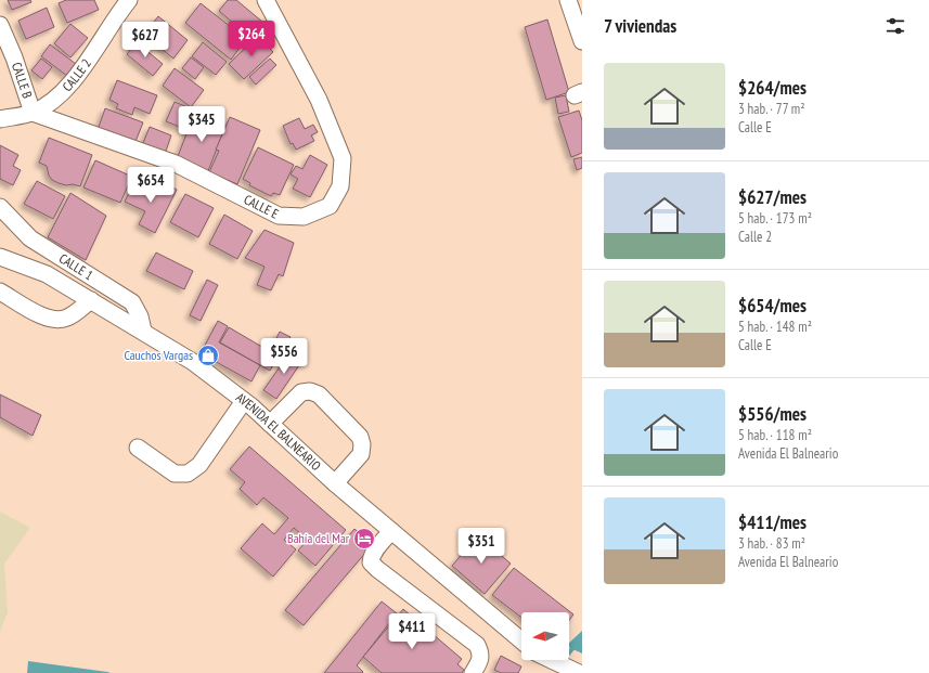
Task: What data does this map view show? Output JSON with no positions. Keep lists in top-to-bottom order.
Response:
{
  "streets": {
    "street": [
      "CALLE 2",
      "CALLE B",
      "CALLE E",
      "CALLE 1",
      "AVENIDA EL BALNEARIO"
    ]
  },
  "crossings": [
    ["CALLE 2", "CALLE B"],
    ["CALLE 2", "CALLE E"],
    ["CALLE B", "CALLE E"],
    ["CALLE 1", "AVENIDA EL BALNEARIO"]
  ],
  "places": {
    "shop": ["Cauchos Vargas"],
    "hotel": ["Bahía del Mar"]
  },
  "north": "left",
  "page": {
    "heading": "7 viviendas",
    "price": [
      "$264",
      "$627",
      "$345",
      "$654",
      "$556",
      "$351",
      "$411"
    ],
    "list": [
      {
        "name": "$264/mes",
        "note": "3 hab. · 77 m² · Calle E"
      },
      {
        "name": "$627/mes",
        "note": "5 hab. · 173 m² · Calle 2"
      },
      {
        "name": "$654/mes",
        "note": "5 hab. · 148 m² · Calle E"
      },
      {
        "name": "$556/mes",
        "note": "5 hab. · 118 m² · Avenida El Balneario"
      },
      {
        "name": "$411/mes",
        "note": "3 hab. · 83 m² · Avenida El Balneario"
      }
    ]
  }
}
